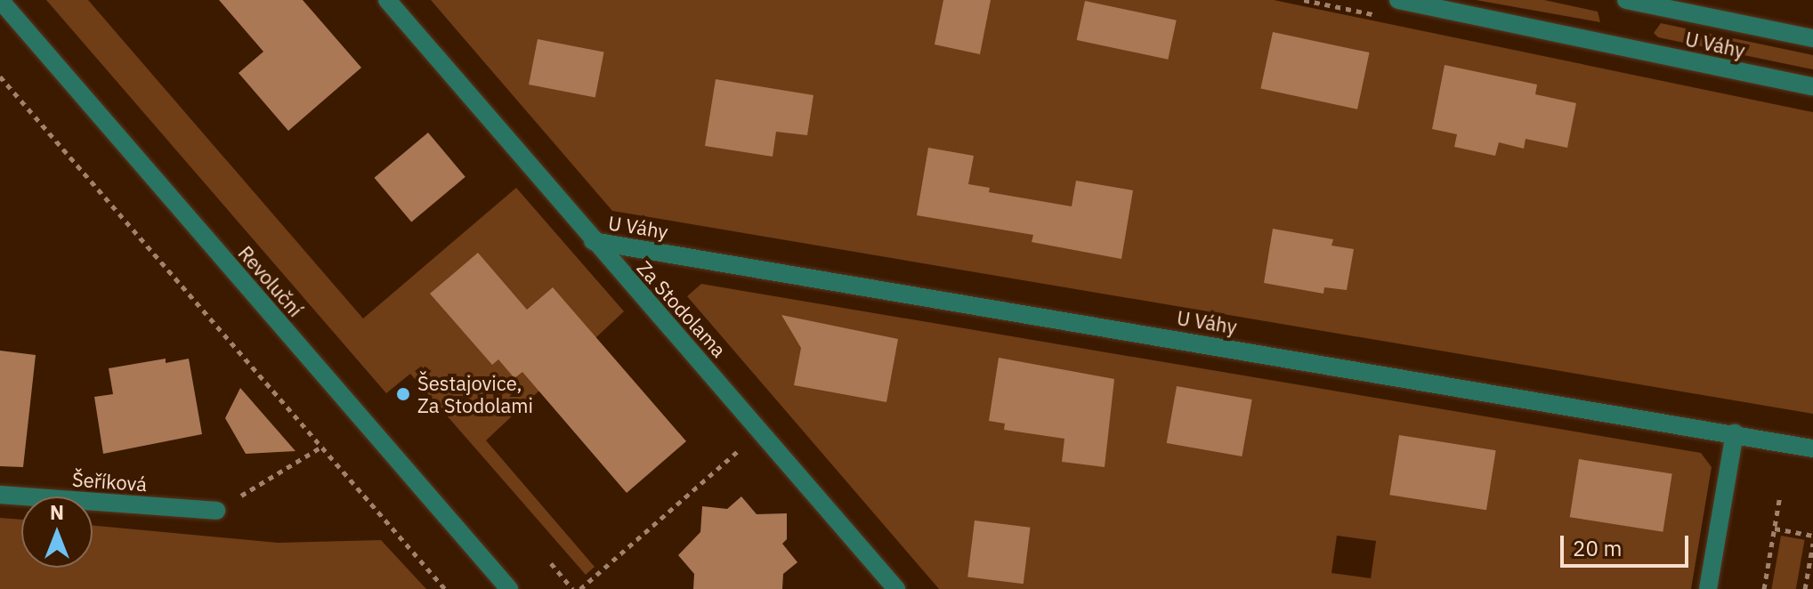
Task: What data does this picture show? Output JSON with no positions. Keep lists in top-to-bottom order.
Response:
{
  "streets": {
    "street": [
      "U Váhy",
      "Revoluční",
      "Za Stodolama",
      "Šeříková"
    ]
  },
  "crossings": [
    ["U Váhy", "Za Stodolama"]
  ],
  "places": ["Šestajovice, Za Stodolami"],
  "scale_bar": "20 m",
  "north": "top"
}
